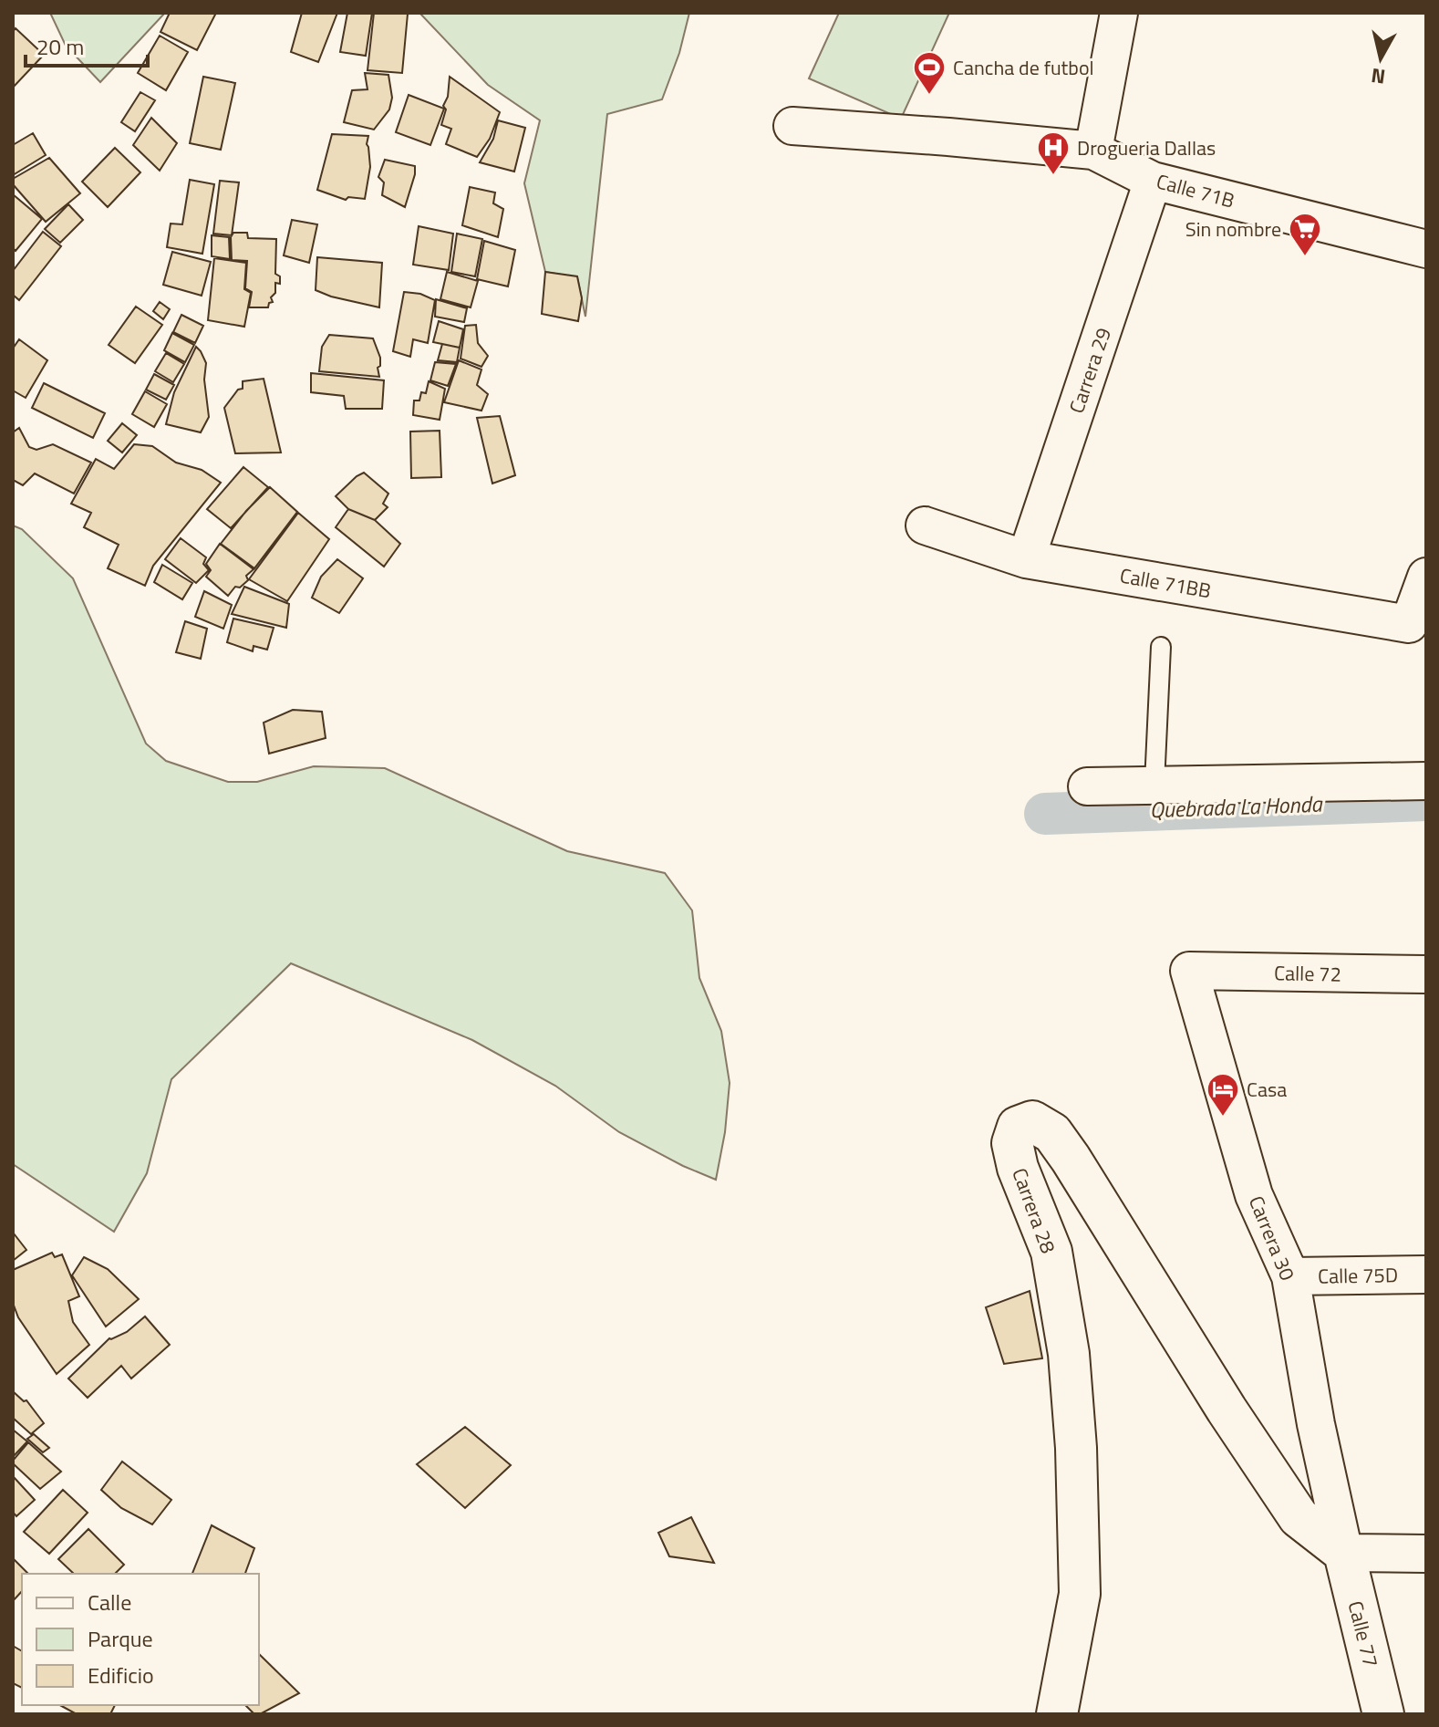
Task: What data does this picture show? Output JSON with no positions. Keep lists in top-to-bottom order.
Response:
{
  "streets": {
    "street": [
      "Calle 71B",
      "Carrera 29",
      "Calle 71BB",
      "Calle 72",
      "Carrera 28",
      "Carrera 30",
      "Calle 75D",
      "Calle 77"
    ]
  },
  "crossings": [
    ["Calle 71B", "Carrera 29"],
    ["Carrera 29", "Calle 71BB"],
    ["Calle 72", "Carrera 30"],
    ["Carrera 28", "Carrera 30"],
    ["Carrera 28", "Calle 77"],
    ["Carrera 30", "Calle 75D"],
    ["Carrera 30", "Calle 77"]
  ],
  "water": ["Quebrada La Honda"],
  "places": {
    "sports": ["Cancha de futbol"],
    "hospital": ["Drogueria Dallas"],
    "supermarket": ["Sin nombre"],
    "hotel": ["Casa"]
  },
  "legend": ["Calle", "Parque", "Edificio"],
  "scale_bar": "20 m",
  "north": "bottom"
}
